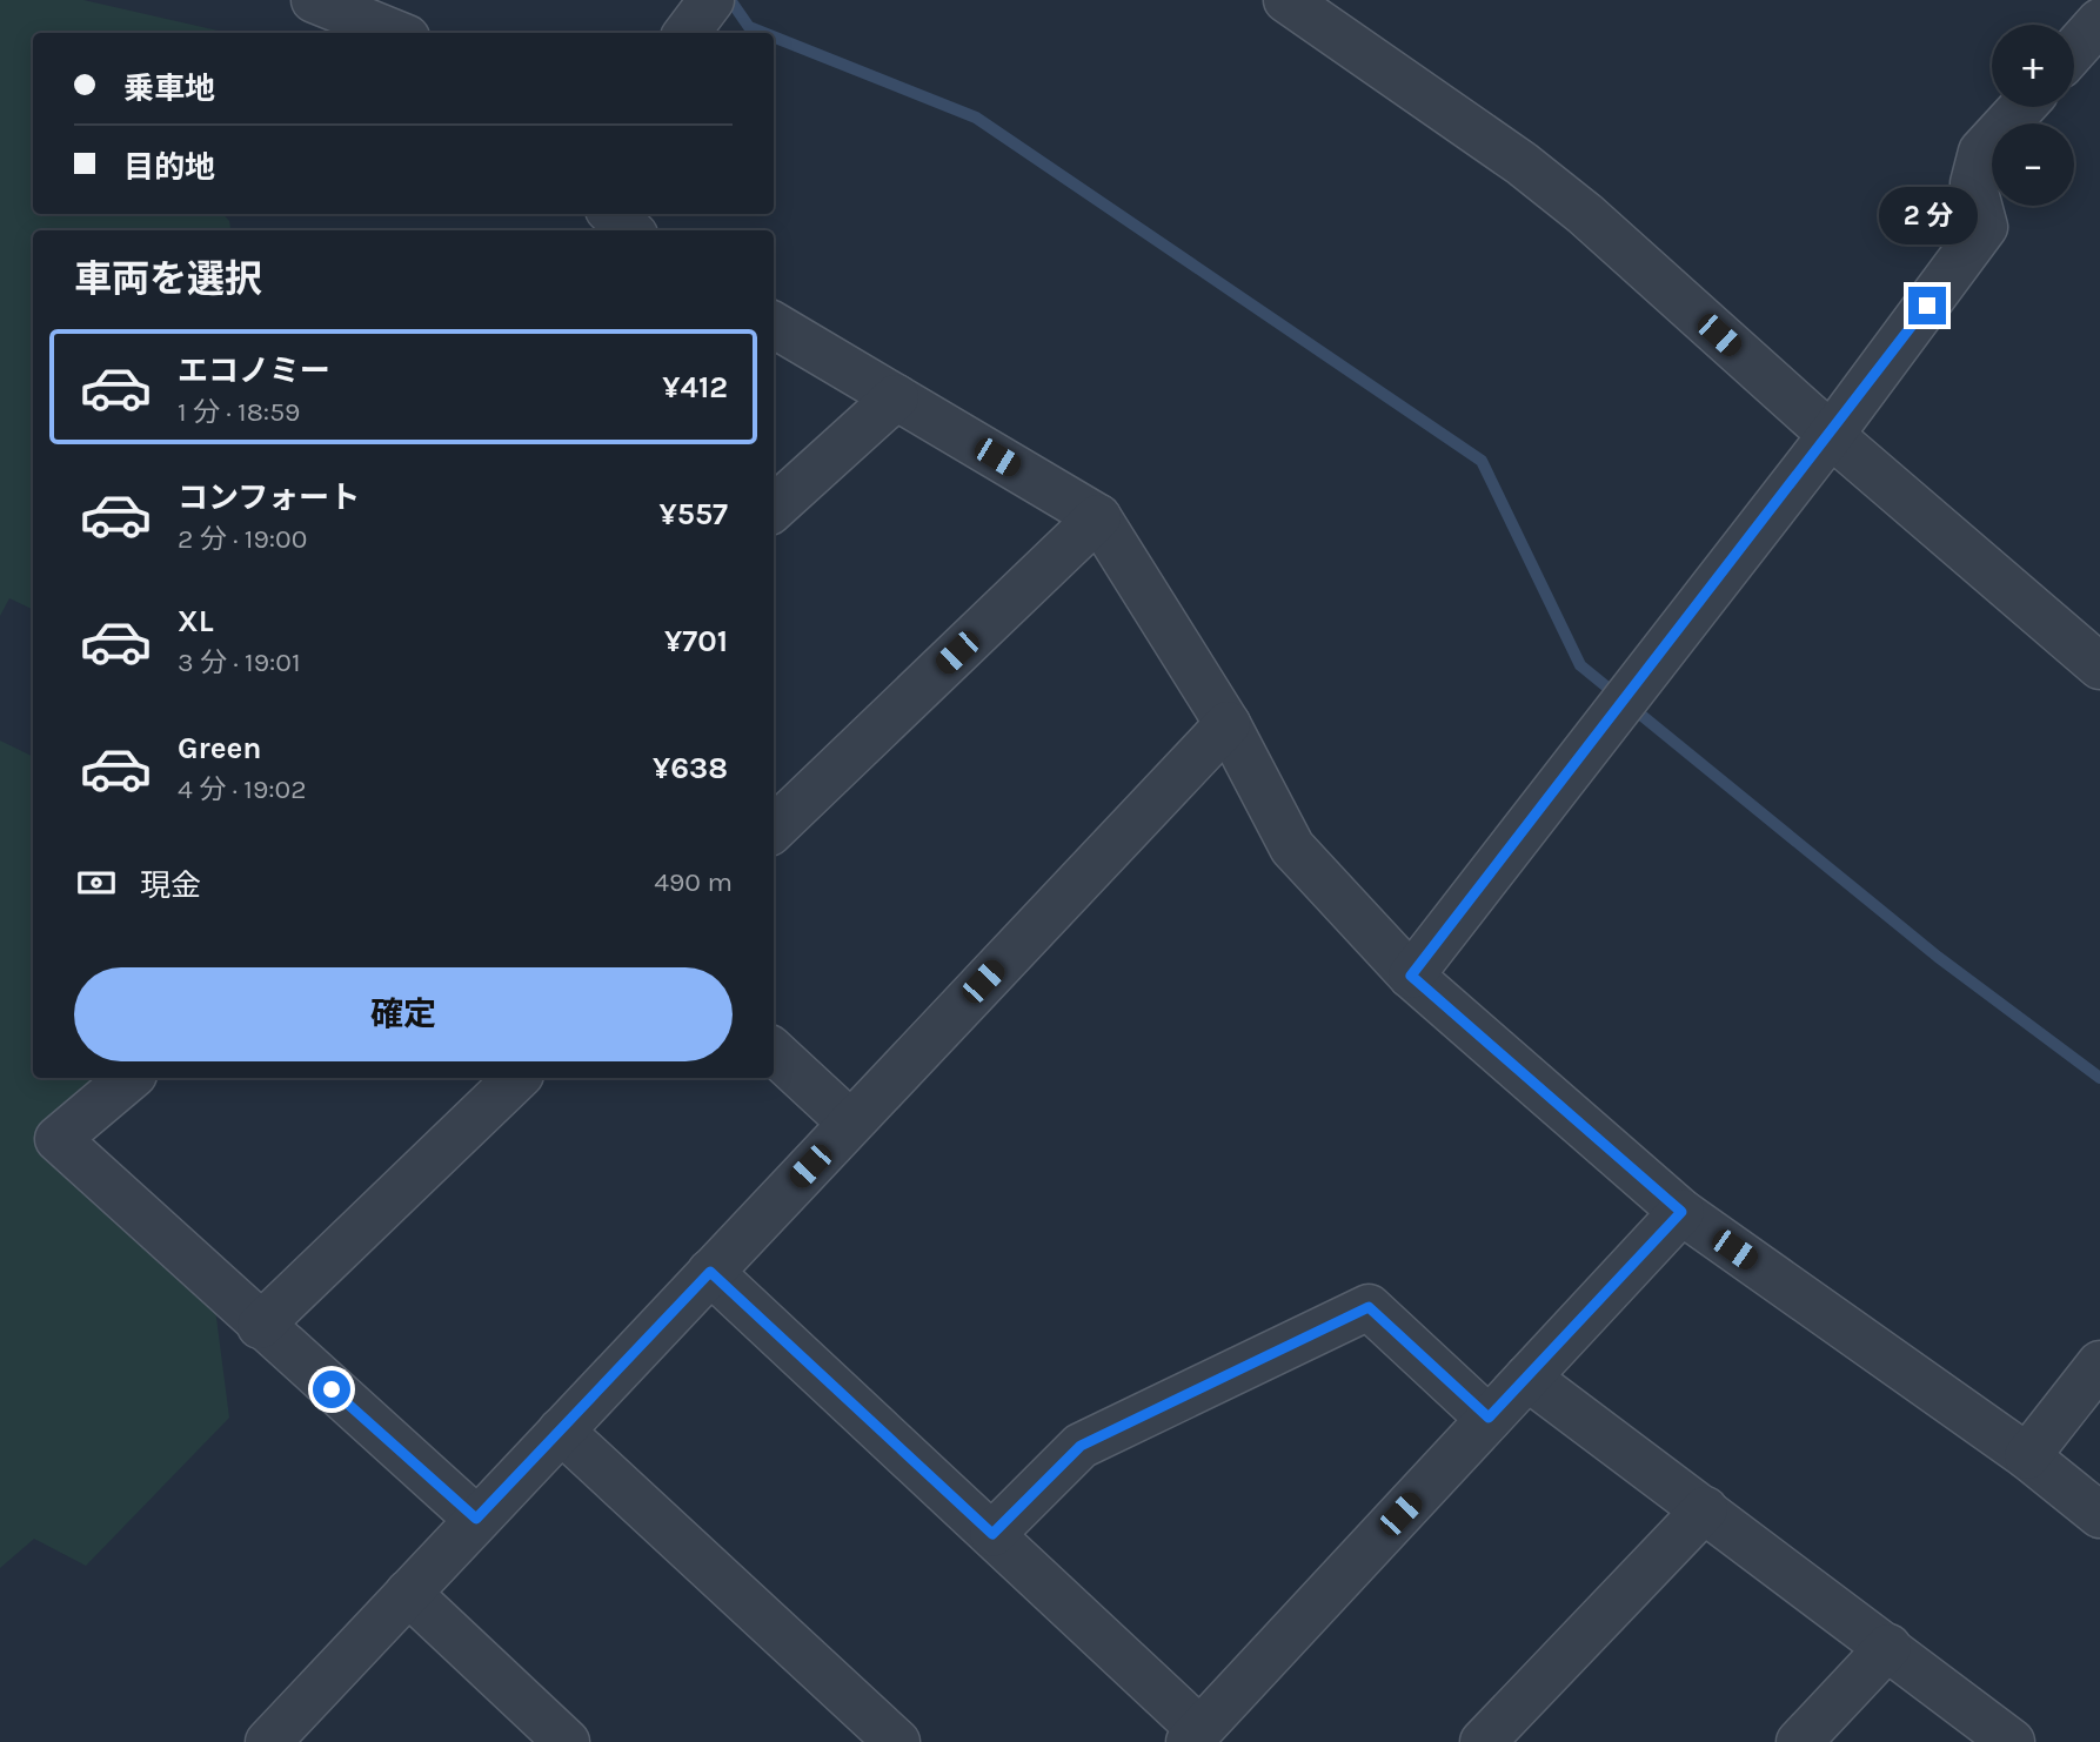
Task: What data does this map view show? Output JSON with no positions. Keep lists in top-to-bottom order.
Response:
{
  "page": {
    "map_buttons": ["+", "−"],
    "banner": ["乗車地", "目的地"],
    "bubble": "2 分",
    "heading": "車両を選択",
    "list": [
      {
        "name": "エコノミー",
        "note": "1 分 · 18:59",
        "value": "¥412"
      },
      {
        "name": "コンフォート",
        "note": "2 分 · 19:00",
        "value": "¥557"
      },
      {
        "name": "XL",
        "note": "3 分 · 19:01",
        "value": "¥701"
      },
      {
        "name": "Green",
        "note": "4 分 · 19:02",
        "value": "¥638"
      }
    ],
    "pay": ["現金", "490 m"],
    "buttons": "確定"
  }
}
